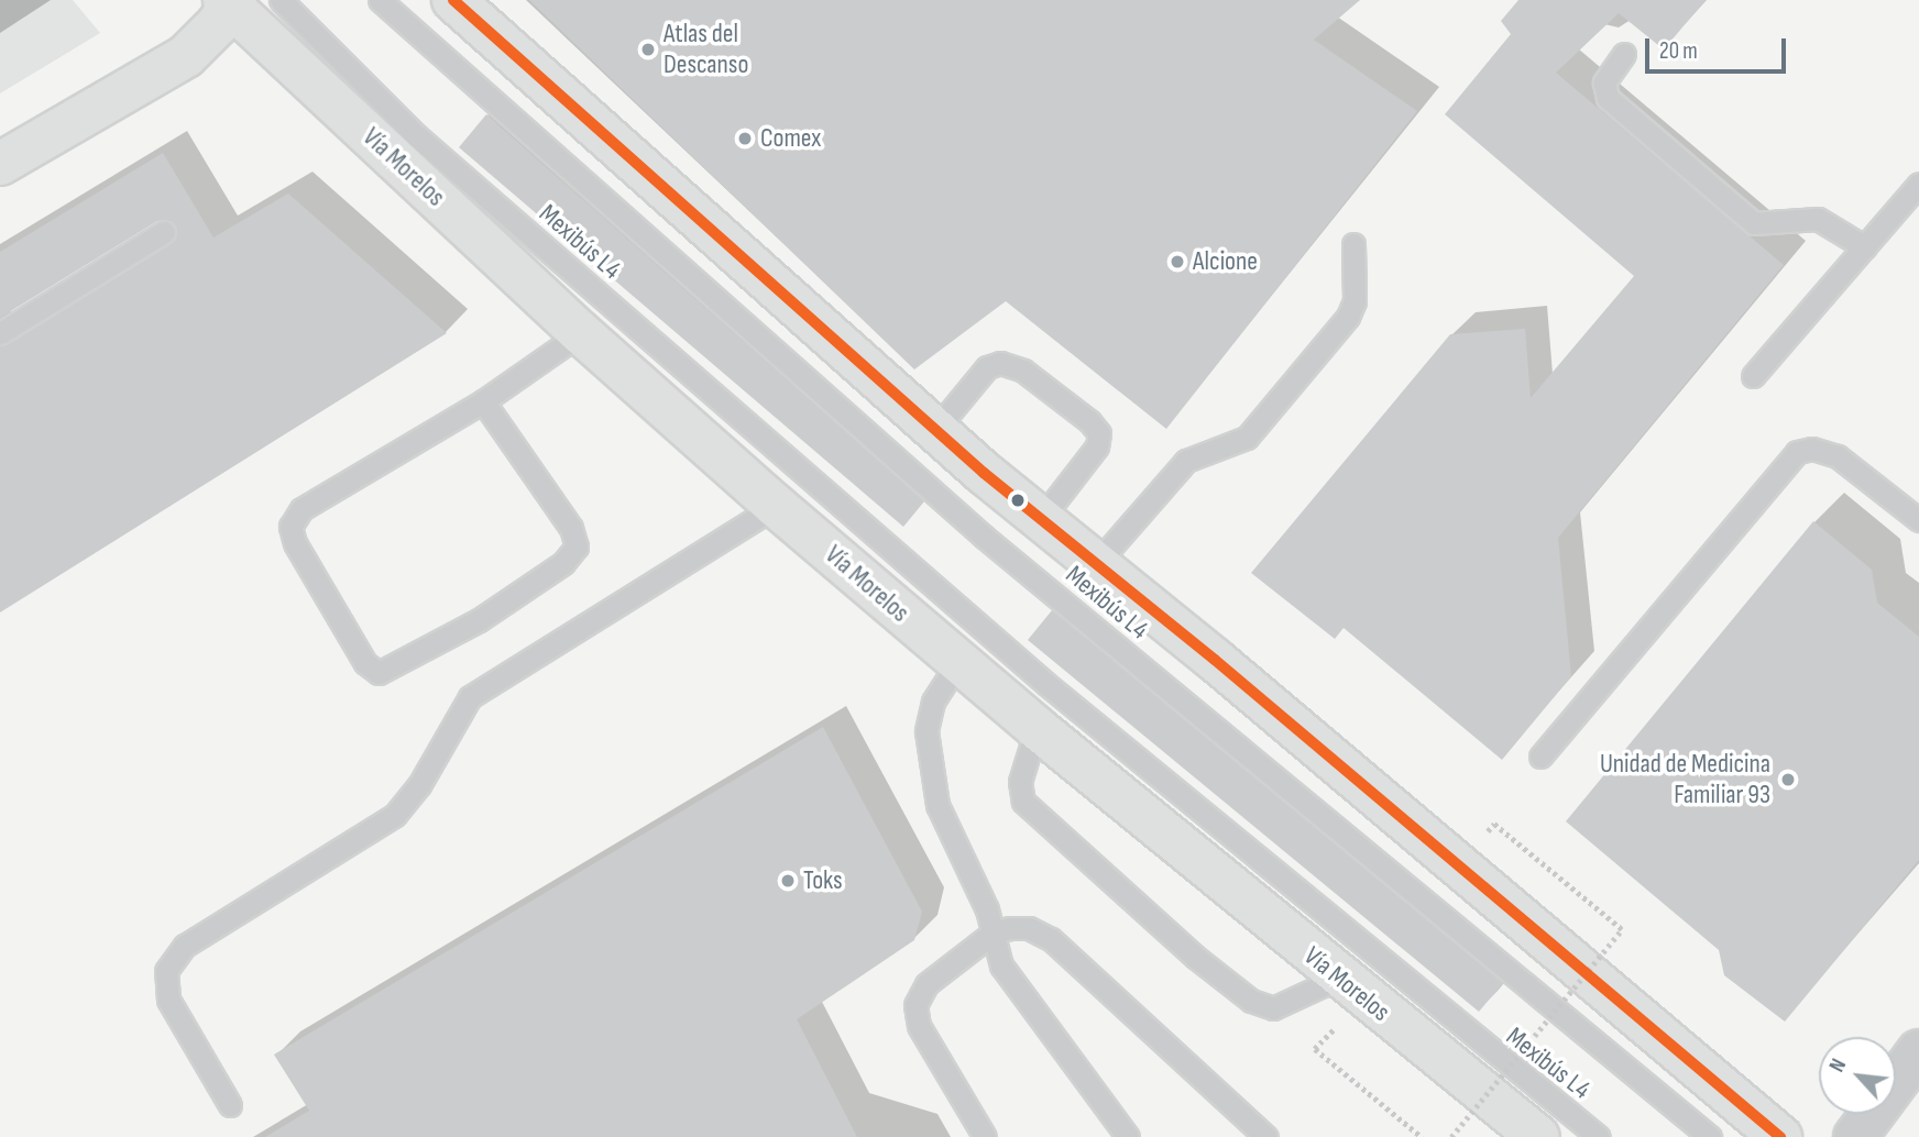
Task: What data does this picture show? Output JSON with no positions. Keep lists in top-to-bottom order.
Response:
{
  "streets": {
    "main road": ["Vía Morelos"],
    "lane": ["Mexibús L4"]
  },
  "places": [
    "Atlas del Descanso",
    "Comex",
    "Alcione",
    "Unidad de Medicina Familiar 93",
    "Toks"
  ],
  "scale_bar": "20 m",
  "north": "top left"
}
